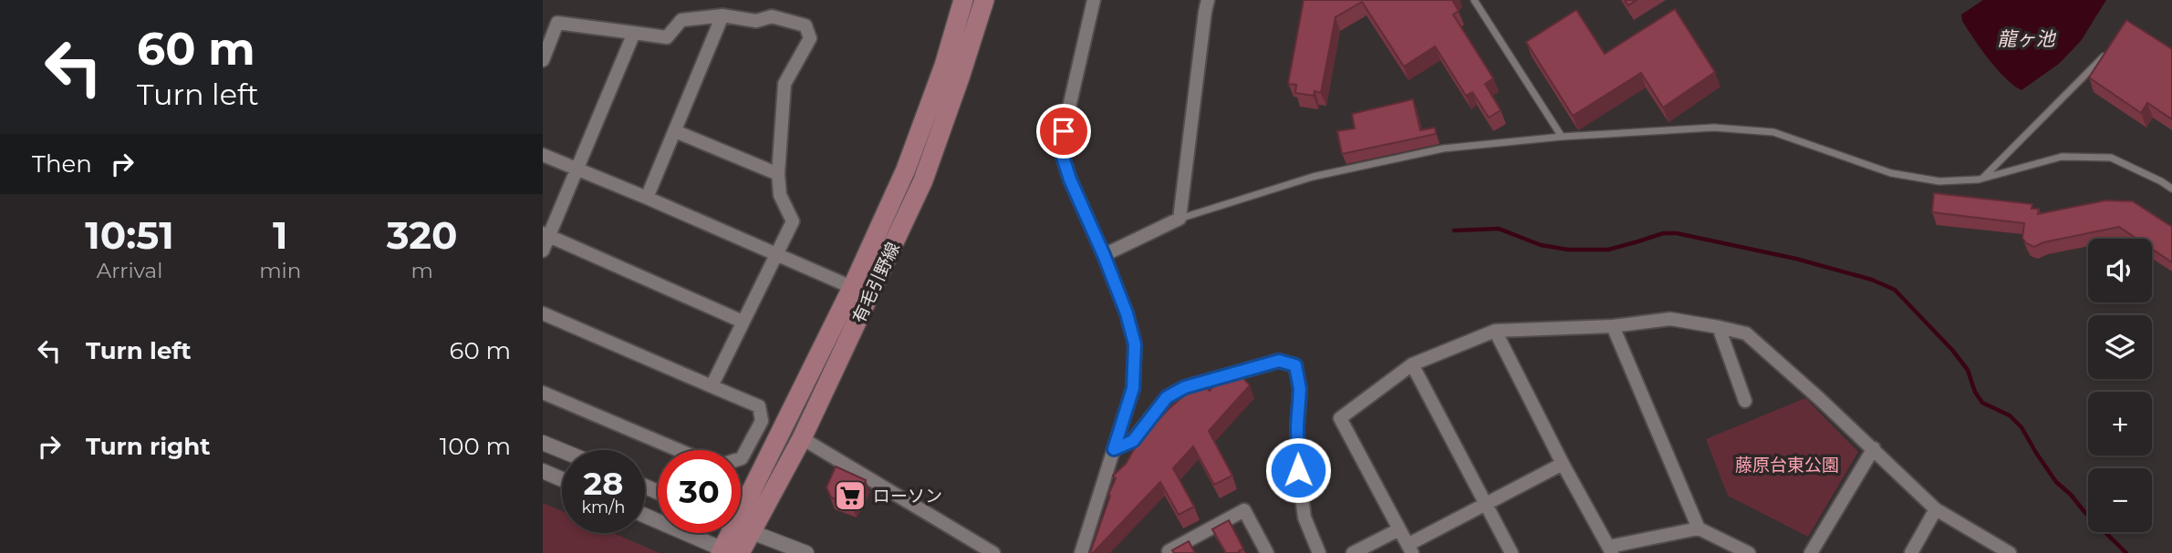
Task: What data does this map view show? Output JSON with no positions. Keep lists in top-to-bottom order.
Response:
{
  "streets": {
    "main road": ["有毛引野線"]
  },
  "water": ["龍ヶ池"],
  "parks": ["藤原台東公園"],
  "places": {
    "supermarket": ["ローソン"]
  },
  "page": {
    "turn": ["60 m", "Turn left"],
    "then": "Then",
    "eta": [
      "10:51",
      "Arrival",
      "1",
      "min",
      "320",
      "m"
    ],
    "map_buttons": ["+", "−"],
    "list": [
      {
        "name": "Turn left",
        "value": "60 m"
      },
      {
        "name": "Turn right",
        "value": "100 m"
      }
    ],
    "speed": "28 km/h",
    "limit": "30"
  }
}
